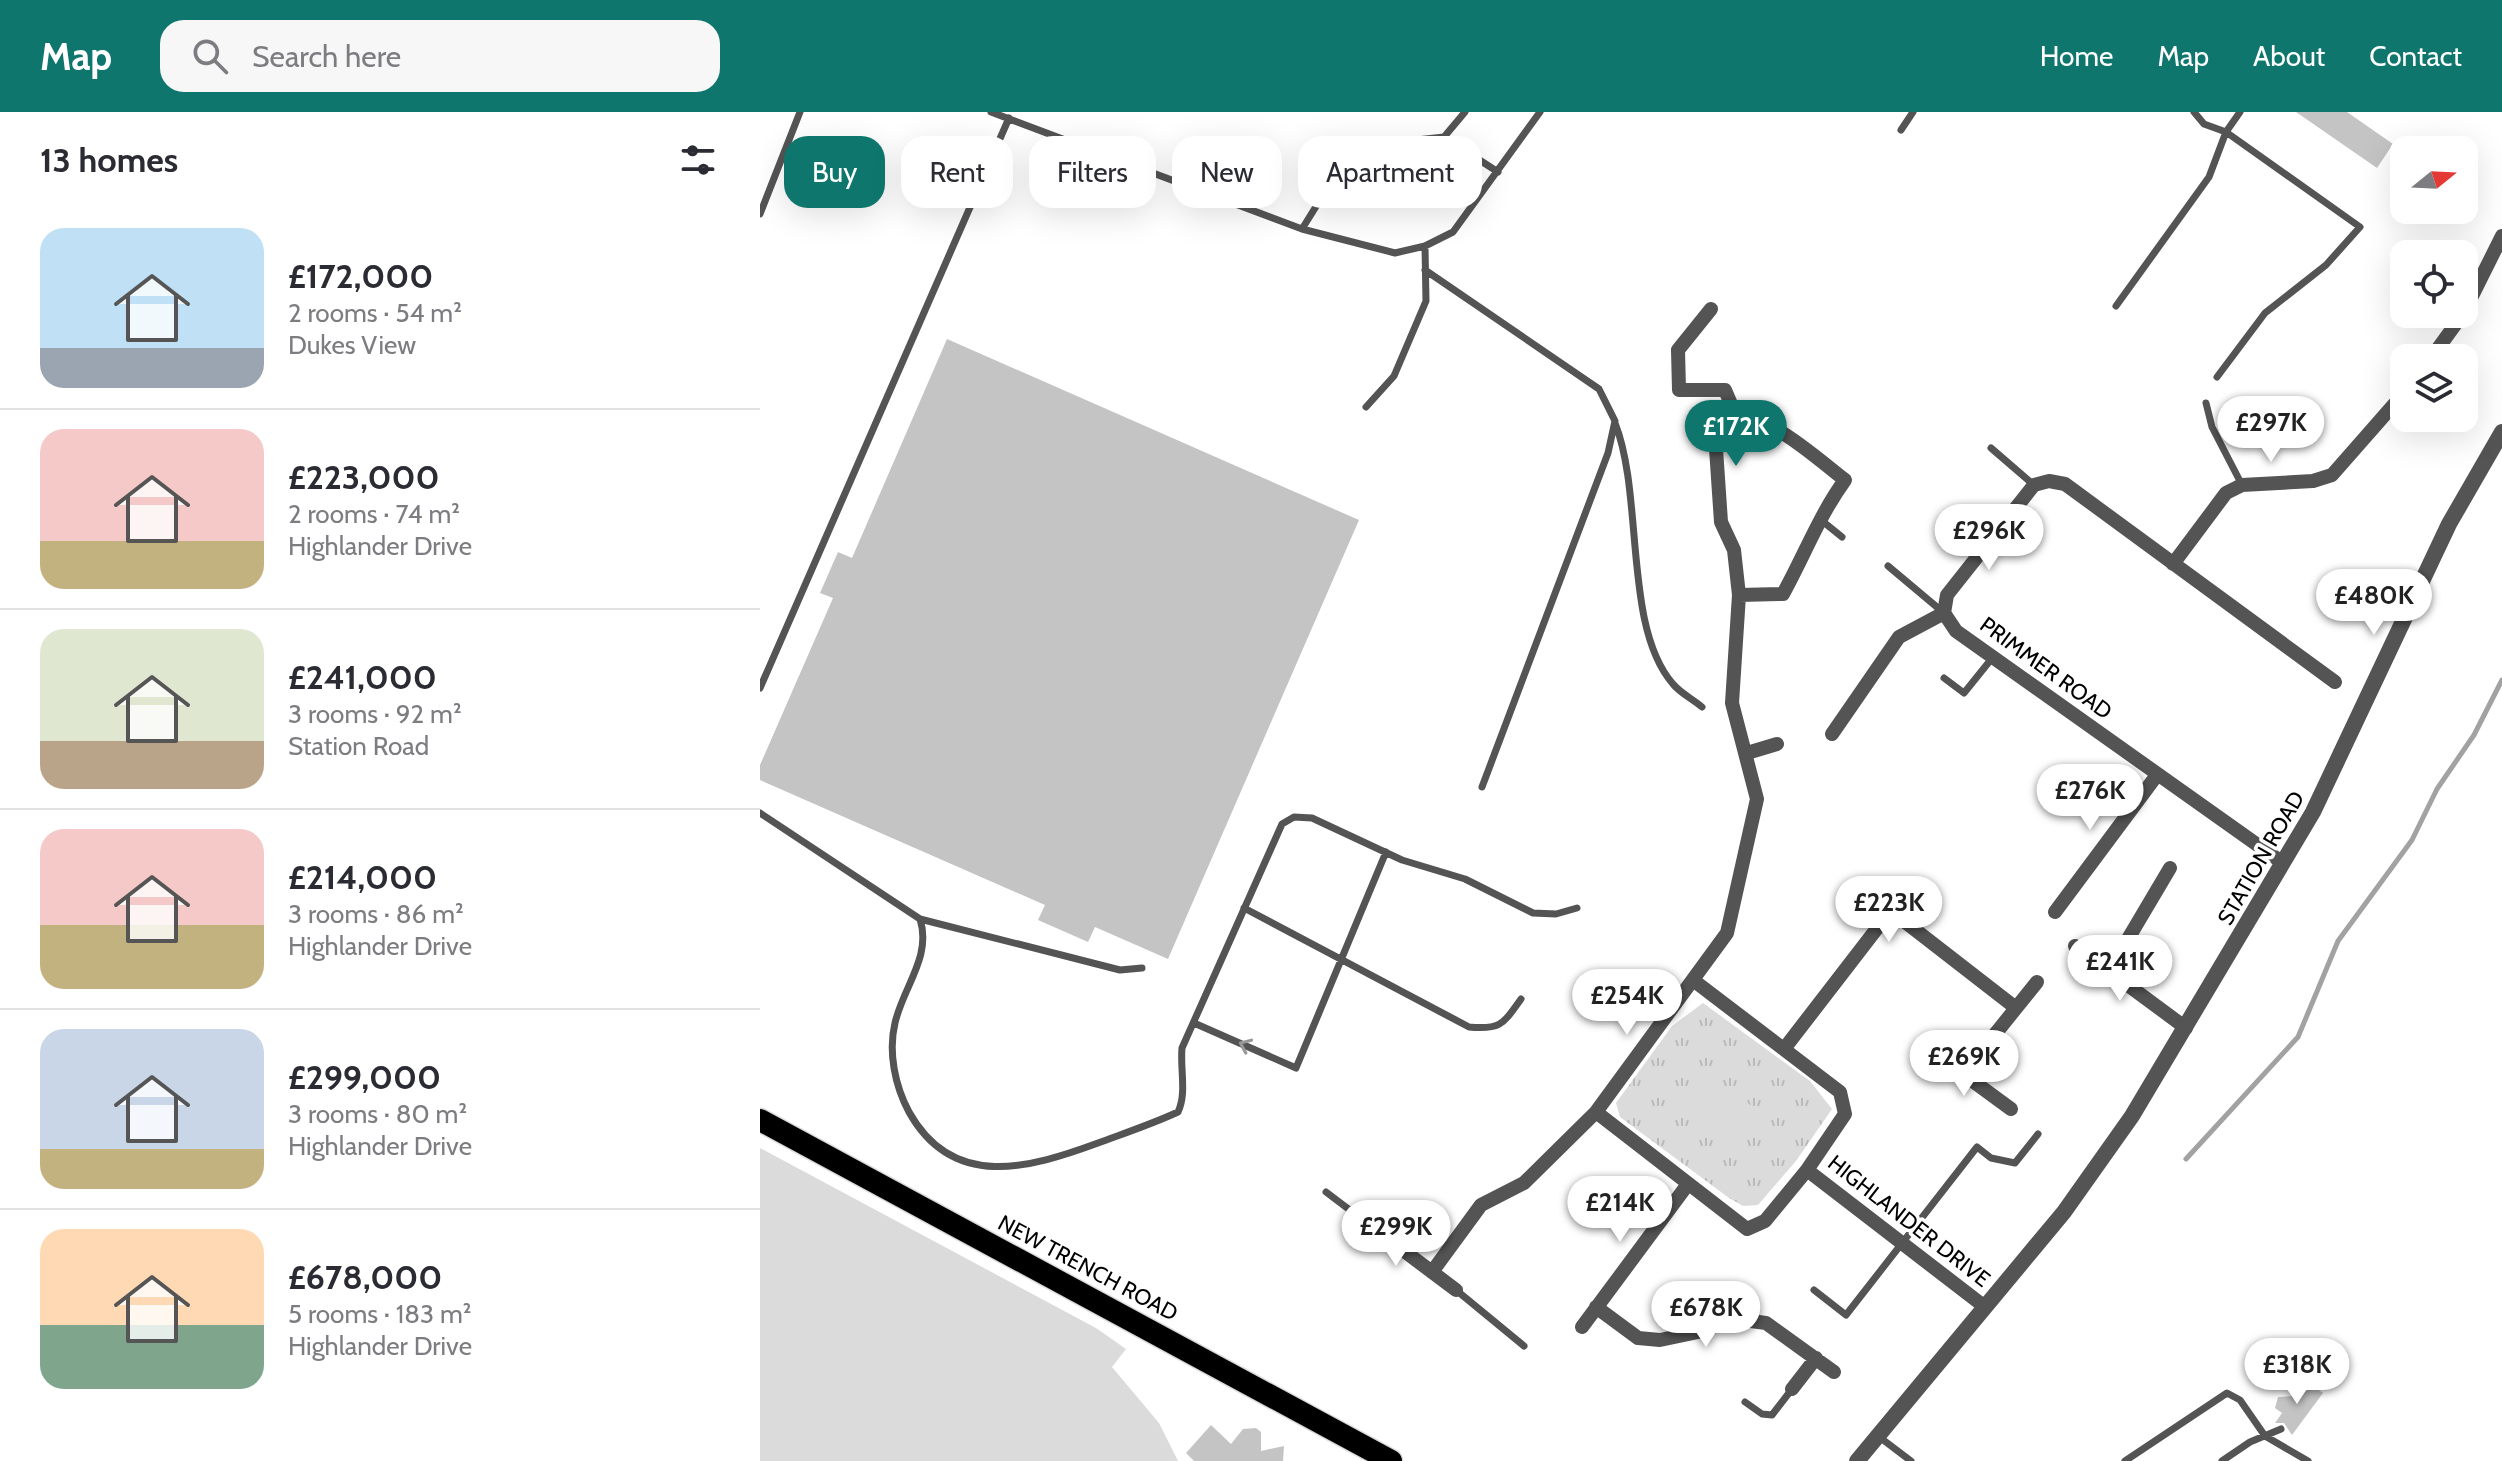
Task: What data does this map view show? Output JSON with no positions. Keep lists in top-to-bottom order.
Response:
{
  "streets": {
    "highway": ["NEW TRENCH ROAD"],
    "street": ["PRIMMER ROAD", "STATION ROAD", "HIGHLANDER DRIVE"]
  },
  "crossings": [
    ["PRIMMER ROAD", "STATION ROAD"],
    ["STATION ROAD", "HIGHLANDER DRIVE"]
  ],
  "north": "right",
  "page": {
    "header": "Map",
    "search": "Search here",
    "nav": [
      "Home",
      "Map",
      "About",
      "Contact"
    ],
    "heading": "13 homes",
    "chip": [
      "Buy",
      "Rent",
      "Filters",
      "New",
      "Apartment"
    ],
    "list": [
      {
        "name": "£172,000",
        "note": "2 rooms · 54 m² · Dukes View"
      },
      {
        "name": "£223,000",
        "note": "2 rooms · 74 m² · Highlander Drive"
      },
      {
        "name": "£241,000",
        "note": "3 rooms · 92 m² · Station Road"
      },
      {
        "name": "£214,000",
        "note": "3 rooms · 86 m² · Highlander Drive"
      },
      {
        "name": "£299,000",
        "note": "3 rooms · 80 m² · Highlander Drive"
      },
      {
        "name": "£678,000",
        "note": "5 rooms · 183 m² · Highlander Drive"
      }
    ],
    "price": [
      "£297K",
      "£172K",
      "£296K",
      "£480K",
      "£276K",
      "£223K",
      "£241K",
      "£254K",
      "£269K",
      "£214K",
      "£299K",
      "£678K",
      "£318K"
    ]
  }
}
